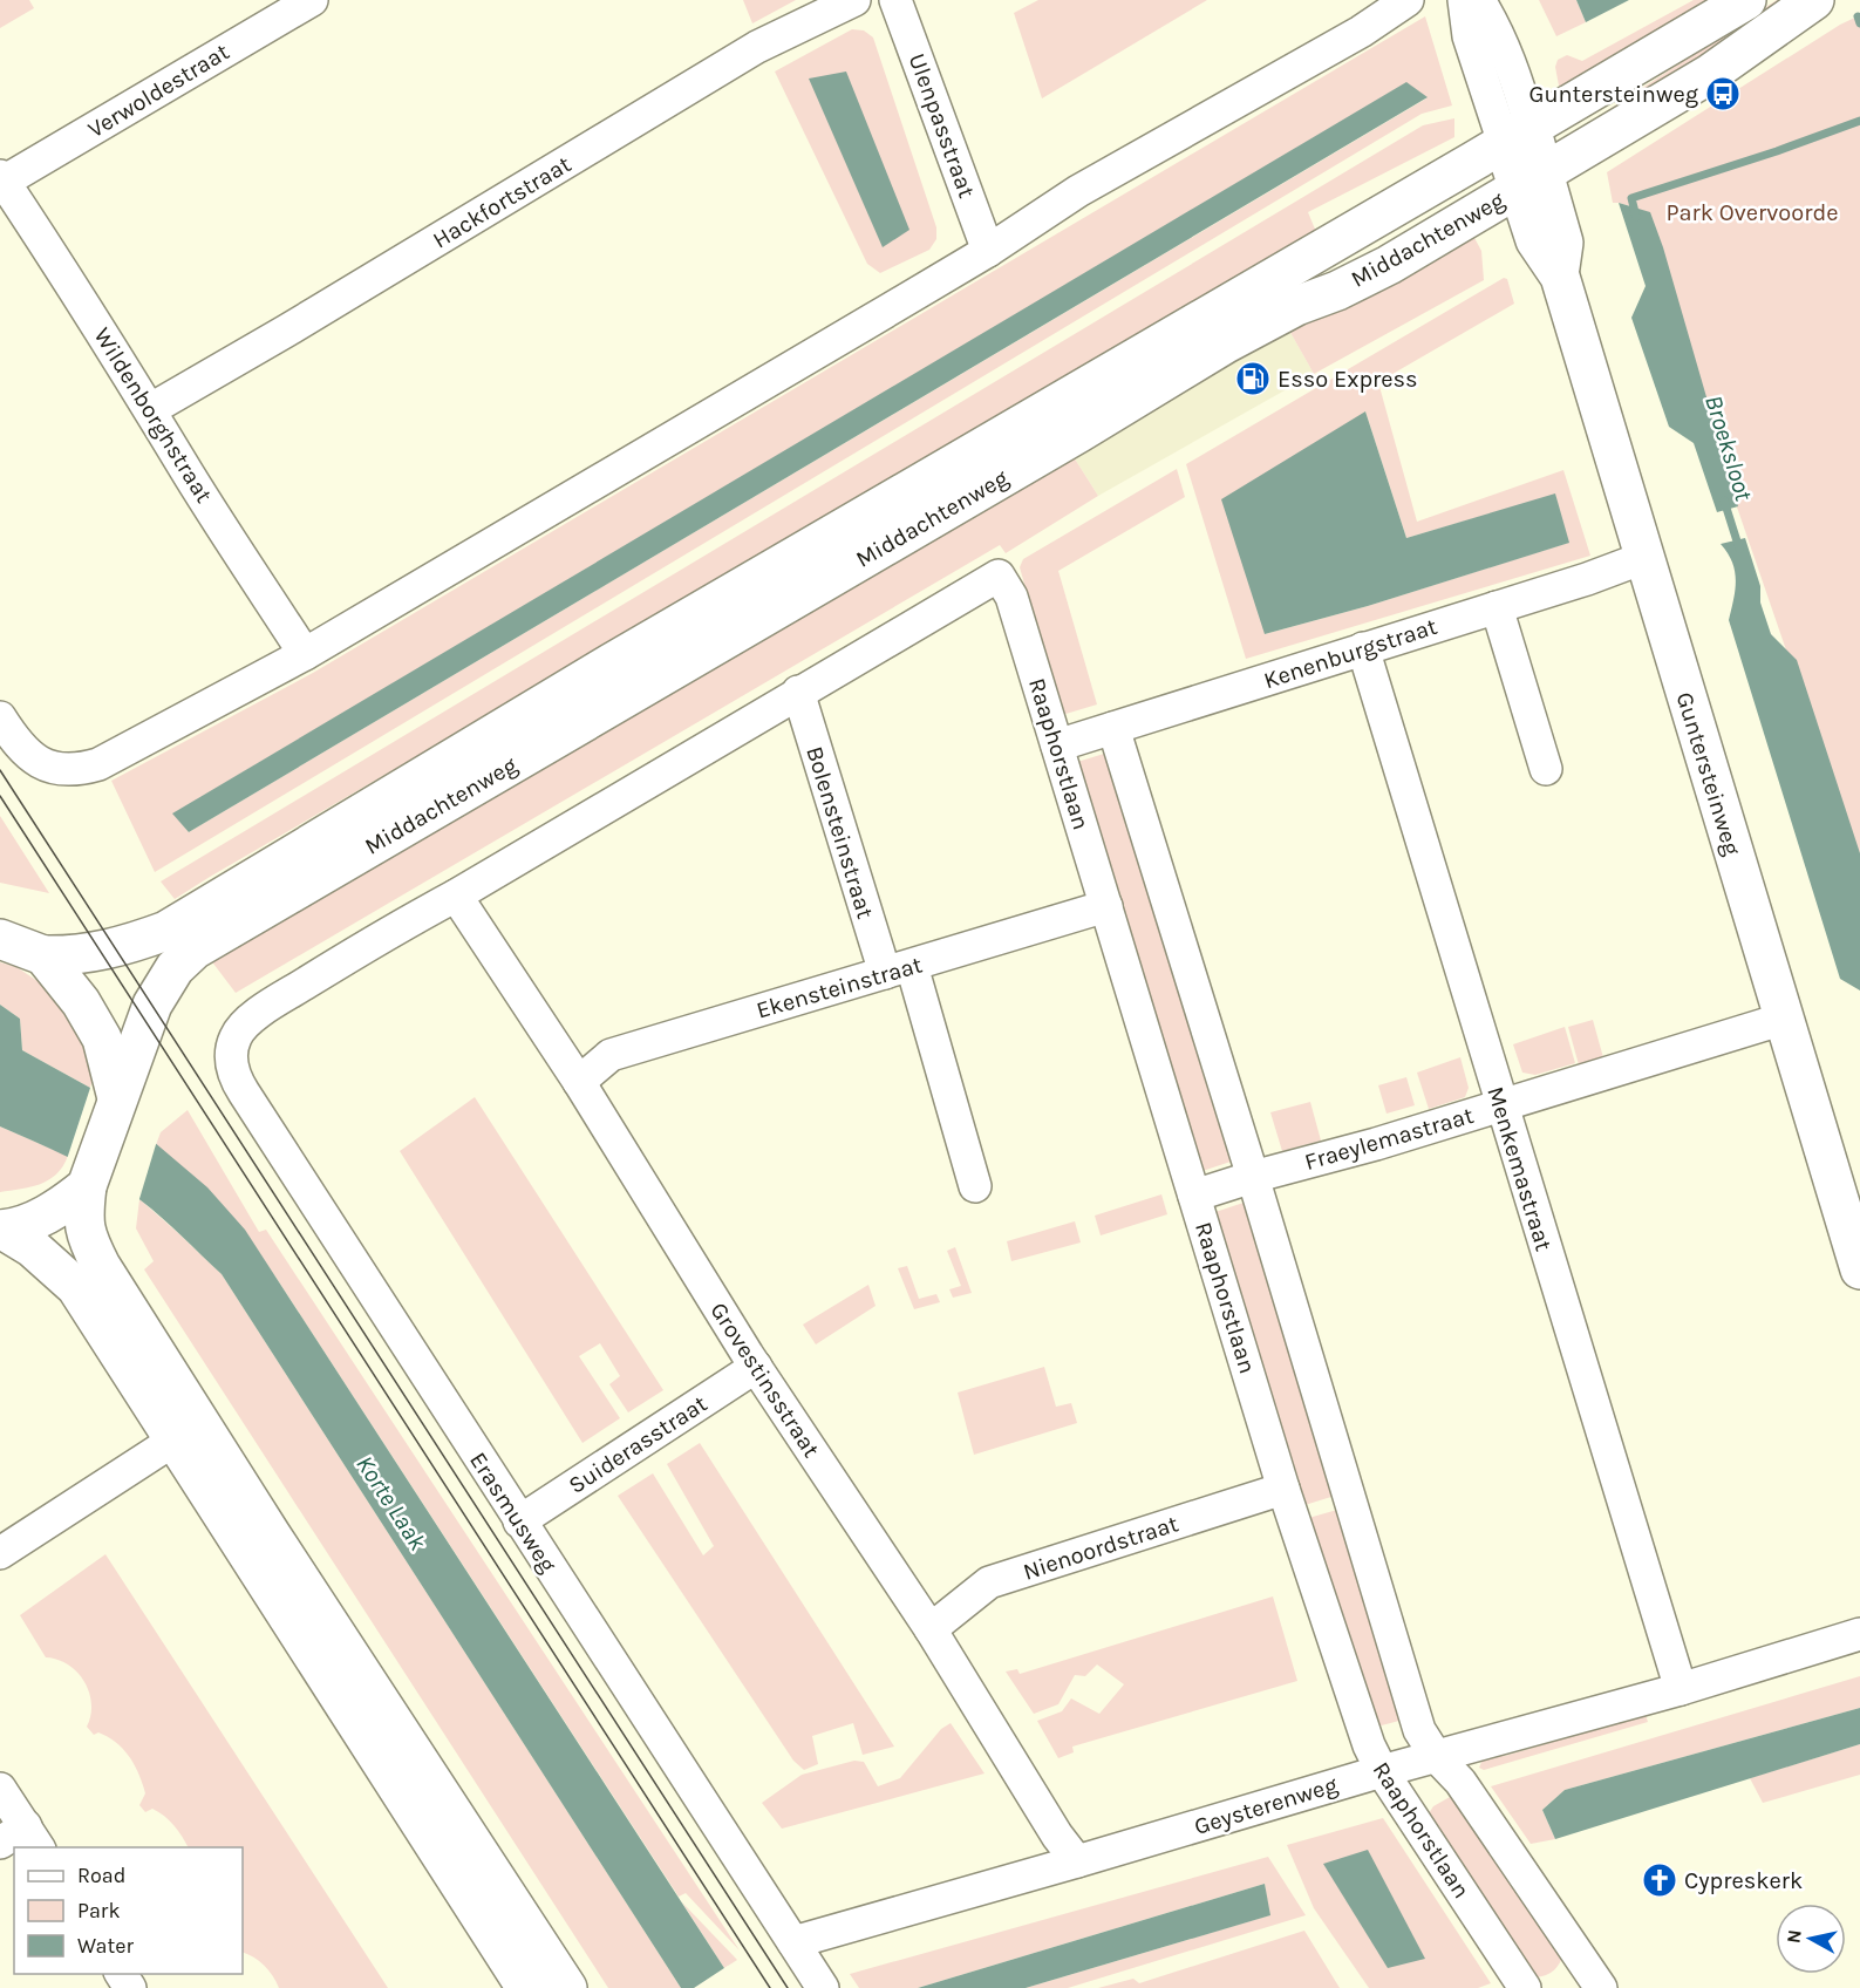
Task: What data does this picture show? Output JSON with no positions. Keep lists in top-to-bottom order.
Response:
{
  "streets": {
    "main road": ["Middachtenweg", "Guntersteinweg"],
    "street": [
      "Verwoldestraat",
      "Ulenpasstraat",
      "Hackfortstraat",
      "Wildenborghstraat",
      "Kenenburgstraat",
      "Raaphorstlaan",
      "Bolensteinstraat",
      "Ekensteinstraat",
      "Fraeylemastraat",
      "Menkemastraat",
      "Grovestinsstraat",
      "Suiderasstraat",
      "Erasmusweg",
      "Nienoordstraat",
      "Geysterenweg"
    ]
  },
  "crossings": [
    ["Verwoldestraat", "Wildenborghstraat"],
    ["Hackfortstraat", "Wildenborghstraat"],
    ["Middachtenweg", "Guntersteinweg"],
    ["Kenenburgstraat", "Raaphorstlaan"],
    ["Kenenburgstraat", "Guntersteinweg"],
    ["Kenenburgstraat", "Menkemastraat"],
    ["Raaphorstlaan", "Bolensteinstraat"],
    ["Raaphorstlaan", "Ekensteinstraat"],
    ["Raaphorstlaan", "Fraeylemastraat"],
    ["Raaphorstlaan", "Nienoordstraat"],
    ["Raaphorstlaan", "Geysterenweg"],
    ["Guntersteinweg", "Fraeylemastraat"],
    ["Bolensteinstraat", "Ekensteinstraat"],
    ["Ekensteinstraat", "Grovestinsstraat"],
    ["Fraeylemastraat", "Menkemastraat"],
    ["Menkemastraat", "Geysterenweg"],
    ["Grovestinsstraat", "Suiderasstraat"],
    ["Grovestinsstraat", "Erasmusweg"],
    ["Grovestinsstraat", "Nienoordstraat"],
    ["Grovestinsstraat", "Geysterenweg"],
    ["Suiderasstraat", "Erasmusweg"],
    ["Erasmusweg", "Geysterenweg"]
  ],
  "water": ["Broeksloot", "Korte Laak"],
  "parks": ["Park Overvoorde"],
  "places": {
    "bus stop": ["Guntersteinweg"],
    "fuel station": ["Esso Express"],
    "church": ["Cypreskerk"]
  },
  "legend": ["Road", "Park", "Water"],
  "north": "left"
}
